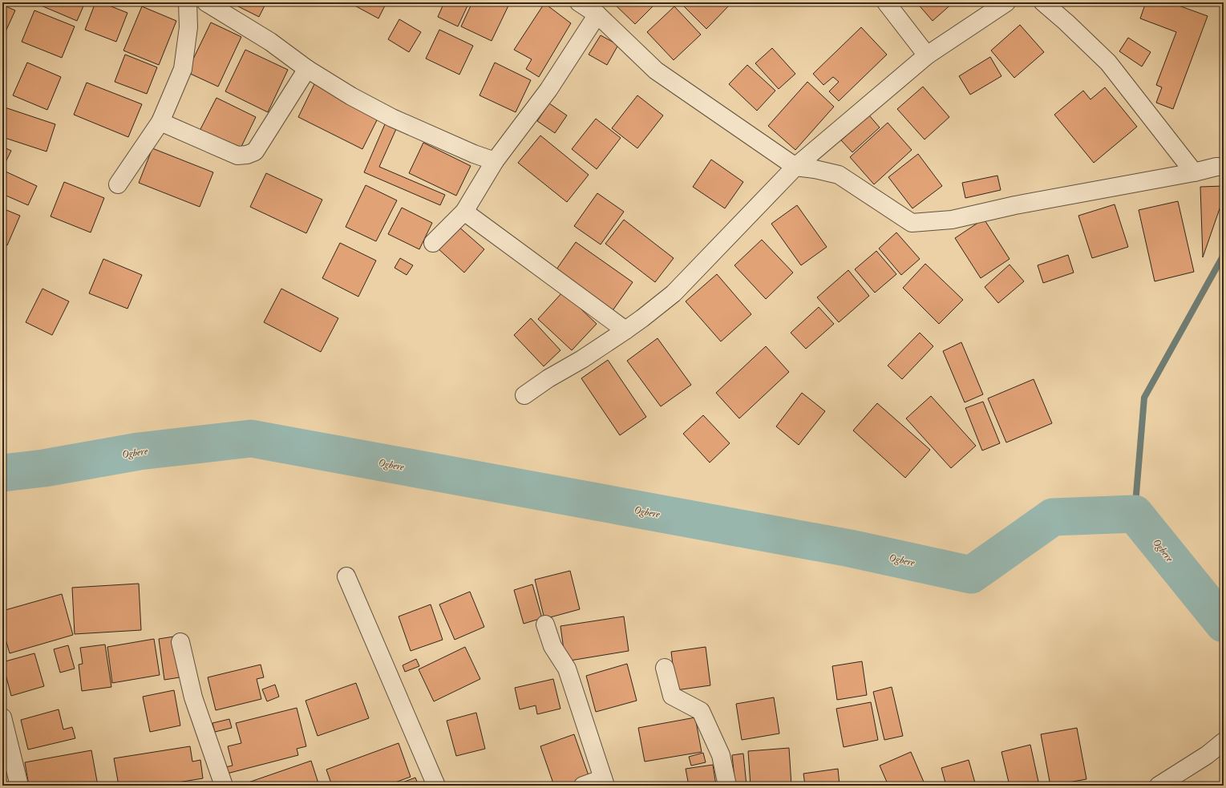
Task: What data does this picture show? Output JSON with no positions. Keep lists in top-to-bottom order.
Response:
{
  "water": ["Ogbere"]
}
